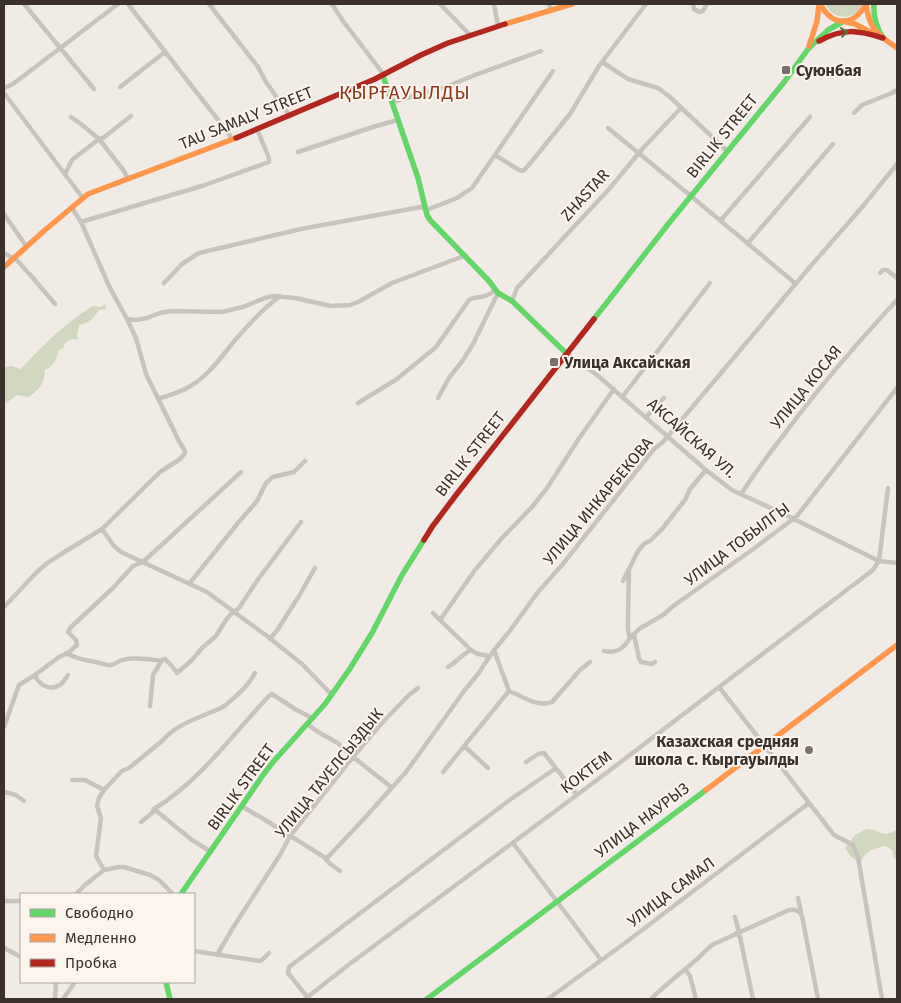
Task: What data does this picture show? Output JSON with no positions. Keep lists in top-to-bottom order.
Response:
{
  "streets": {
    "main road": [
      "TAU SAMALY STREET",
      "BIRLIK STREET",
      "АКСАЙСКАЯ УЛ.",
      "УЛИЦА НАУРЫЗ"
    ],
    "street": [
      "ZHASTAR",
      "УЛИЦА КОСАЯ",
      "УЛИЦА ИНКАРБЕКОВА",
      "УЛИЦА ТОБЫЛГЫ",
      "KOKTEM",
      "УЛИЦА ТАУЕЛСЫЗДЫК",
      "УЛИЦА САМАЛ"
    ]
  },
  "crossings": [
    ["BIRLIK STREET", "АКСАЙСКАЯ УЛ."],
    ["ZHASTAR", "АКСАЙСКАЯ УЛ."],
    ["УЛИЦА КОСАЯ", "АКСАЙСКАЯ УЛ."],
    ["АКСАЙСКАЯ УЛ.", "УЛИЦА ИНКАРБЕКОВА"],
    ["АКСАЙСКАЯ УЛ.", "УЛИЦА ТОБЫЛГЫ"],
    ["АКСАЙСКАЯ УЛ.", "KOKTEM"]
  ],
  "districts": ["ҚЫРҒАУЫЛДЫ"],
  "places": {
    "transit": ["Суюнбая", "Улица Аксайская"],
    "other": ["Казахская средняя школа с. Кыргауылды"]
  },
  "legend": ["Свободно", "Медленно", "Пробка"]
}
